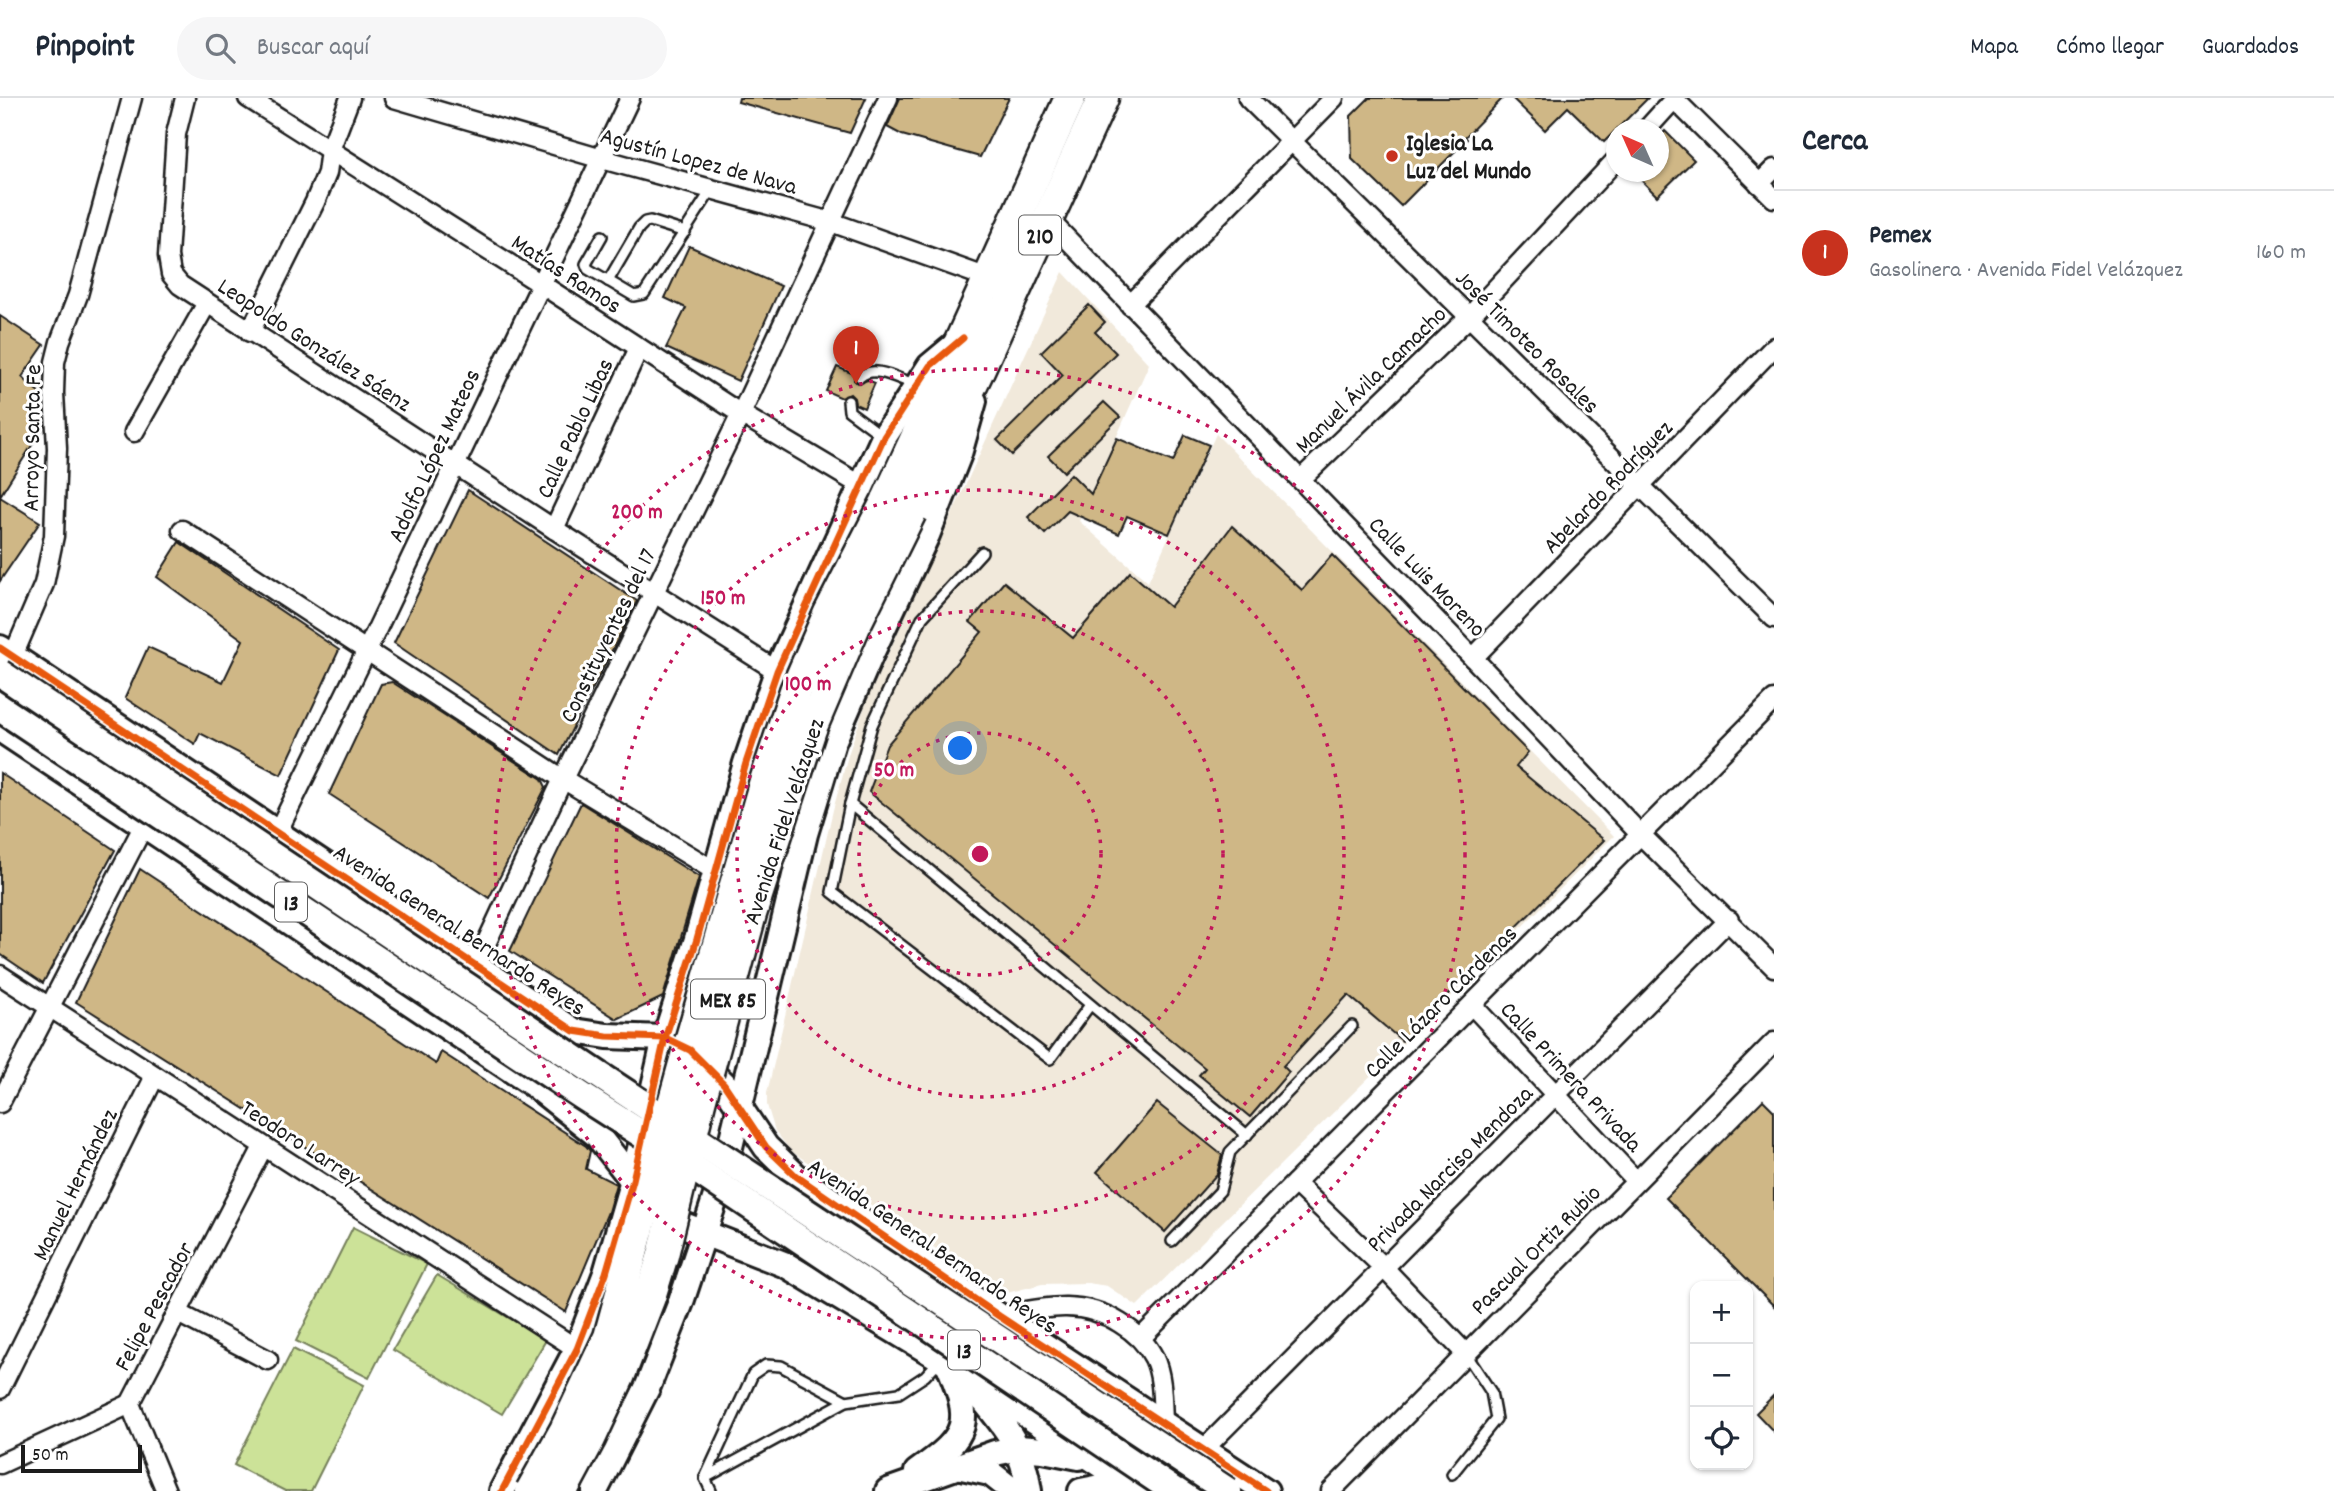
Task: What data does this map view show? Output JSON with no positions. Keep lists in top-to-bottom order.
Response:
{
  "streets": {
    "highway": ["210", "Avenida Fidel Velázquez", "MEX 85"],
    "main road": ["13", "Avenida General Bernardo Reyes"],
    "street": [
      "Agustín Lopez de Nava",
      "Matías Ramos",
      "José Timoteo Rosales",
      "Leopoldo González Sáenz",
      "Manuel Ávila Camacho",
      "Calle Pablo Libas",
      "Arroyo Santa Fe",
      "Adolfo López Mateos",
      "Abelardo Rodríguez",
      "Calle Luis Moreno",
      "Constituyentes del 17",
      "Calle Lázaro Cárdenas",
      "Calle Primera Privada",
      "Teodoro Larrey",
      "Privada Narciso Mendoza",
      "Manuel Hernández",
      "Pascual Ortiz Rubio",
      "Felipe Pescador"
    ]
  },
  "crossings": [
    ["Agustín Lopez de Nava", "Adolfo López Mateos"],
    ["Agustín Lopez de Nava", "Constituyentes del 17"],
    ["Agustín Lopez de Nava", "Avenida Fidel Velázquez"],
    ["Matías Ramos", "Calle Pablo Libas"],
    ["Matías Ramos", "Adolfo López Mateos"],
    ["Matías Ramos", "Constituyentes del 17"],
    ["Matías Ramos", "Avenida Fidel Velázquez"],
    ["José Timoteo Rosales", "Manuel Ávila Camacho"],
    ["José Timoteo Rosales", "Abelardo Rodríguez"],
    ["Leopoldo González Sáenz", "Calle Pablo Libas"],
    ["Leopoldo González Sáenz", "Adolfo López Mateos"],
    ["Leopoldo González Sáenz", "Constituyentes del 17"],
    ["Manuel Ávila Camacho", "Calle Luis Moreno"],
    ["Arroyo Santa Fe", "Avenida General Bernardo Reyes"],
    ["Adolfo López Mateos", "Avenida General Bernardo Reyes"],
    ["Abelardo Rodríguez", "Calle Luis Moreno"],
    ["Calle Luis Moreno", "Avenida Fidel Velázquez"],
    ["Calle Luis Moreno", "Calle Lázaro Cárdenas"],
    ["Calle Luis Moreno", "Privada Narciso Mendoza"],
    ["Constituyentes del 17", "Avenida General Bernardo Reyes"],
    ["Avenida General Bernardo Reyes", "Privada Narciso Mendoza"],
    ["Calle Lázaro Cárdenas", "Calle Primera Privada"],
    ["Calle Primera Privada", "Privada Narciso Mendoza"],
    ["Calle Primera Privada", "Pascual Ortiz Rubio"],
    ["Teodoro Larrey", "Manuel Hernández"],
    ["Teodoro Larrey", "Felipe Pescador"]
  ],
  "places": ["Iglesia La Luz del Mundo"],
  "scale_bar": "50 m",
  "north": "top left",
  "page": {
    "header": "Pinpoint",
    "search": "Buscar aquí",
    "nav": ["Mapa", "Cómo llegar", "Guardados"],
    "heading": "Cerca",
    "list": [
      {
        "mark": "1",
        "name": "Pemex",
        "note": "Gasolinera · Avenida Fidel Velázquez",
        "value": "160 m"
      }
    ],
    "pins": "1",
    "map_buttons": ["+", "−"],
    "scale": "50 m"
  },
  "rings": [
    "200 m",
    "150 m",
    "100 m",
    "50 m"
  ]
}
